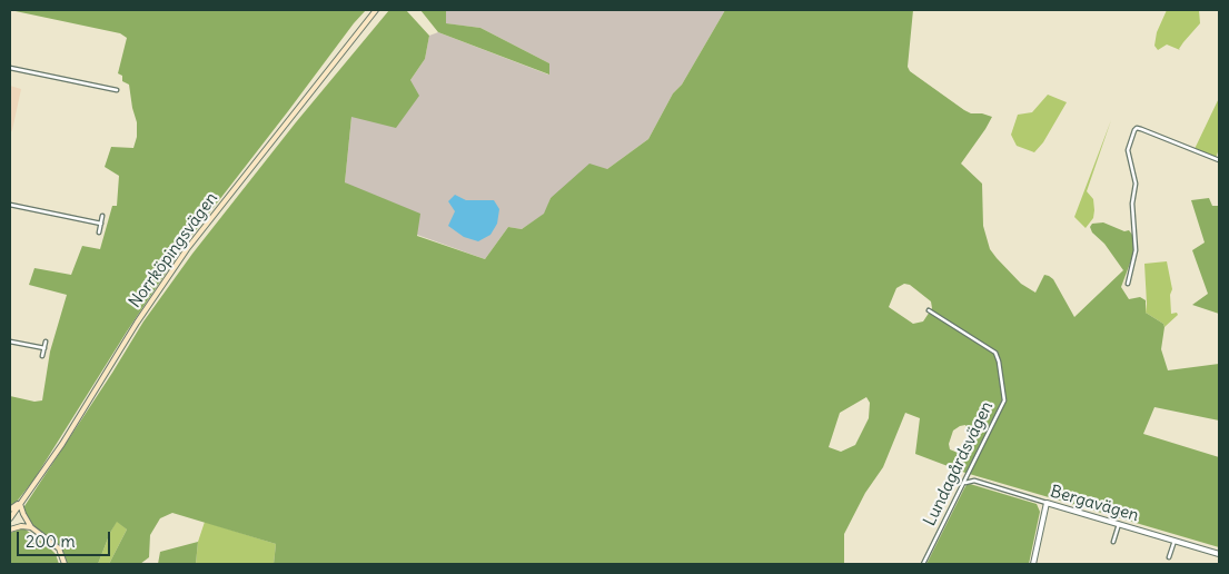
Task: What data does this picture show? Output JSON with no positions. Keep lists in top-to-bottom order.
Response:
{
  "streets": {
    "main road": ["Norrköpingsvägen"],
    "street": ["Lundagårdsvägen", "Bergavägen"]
  },
  "crossings": [
    ["Lundagårdsvägen", "Bergavägen"]
  ],
  "scale_bar": "200 m"
}
